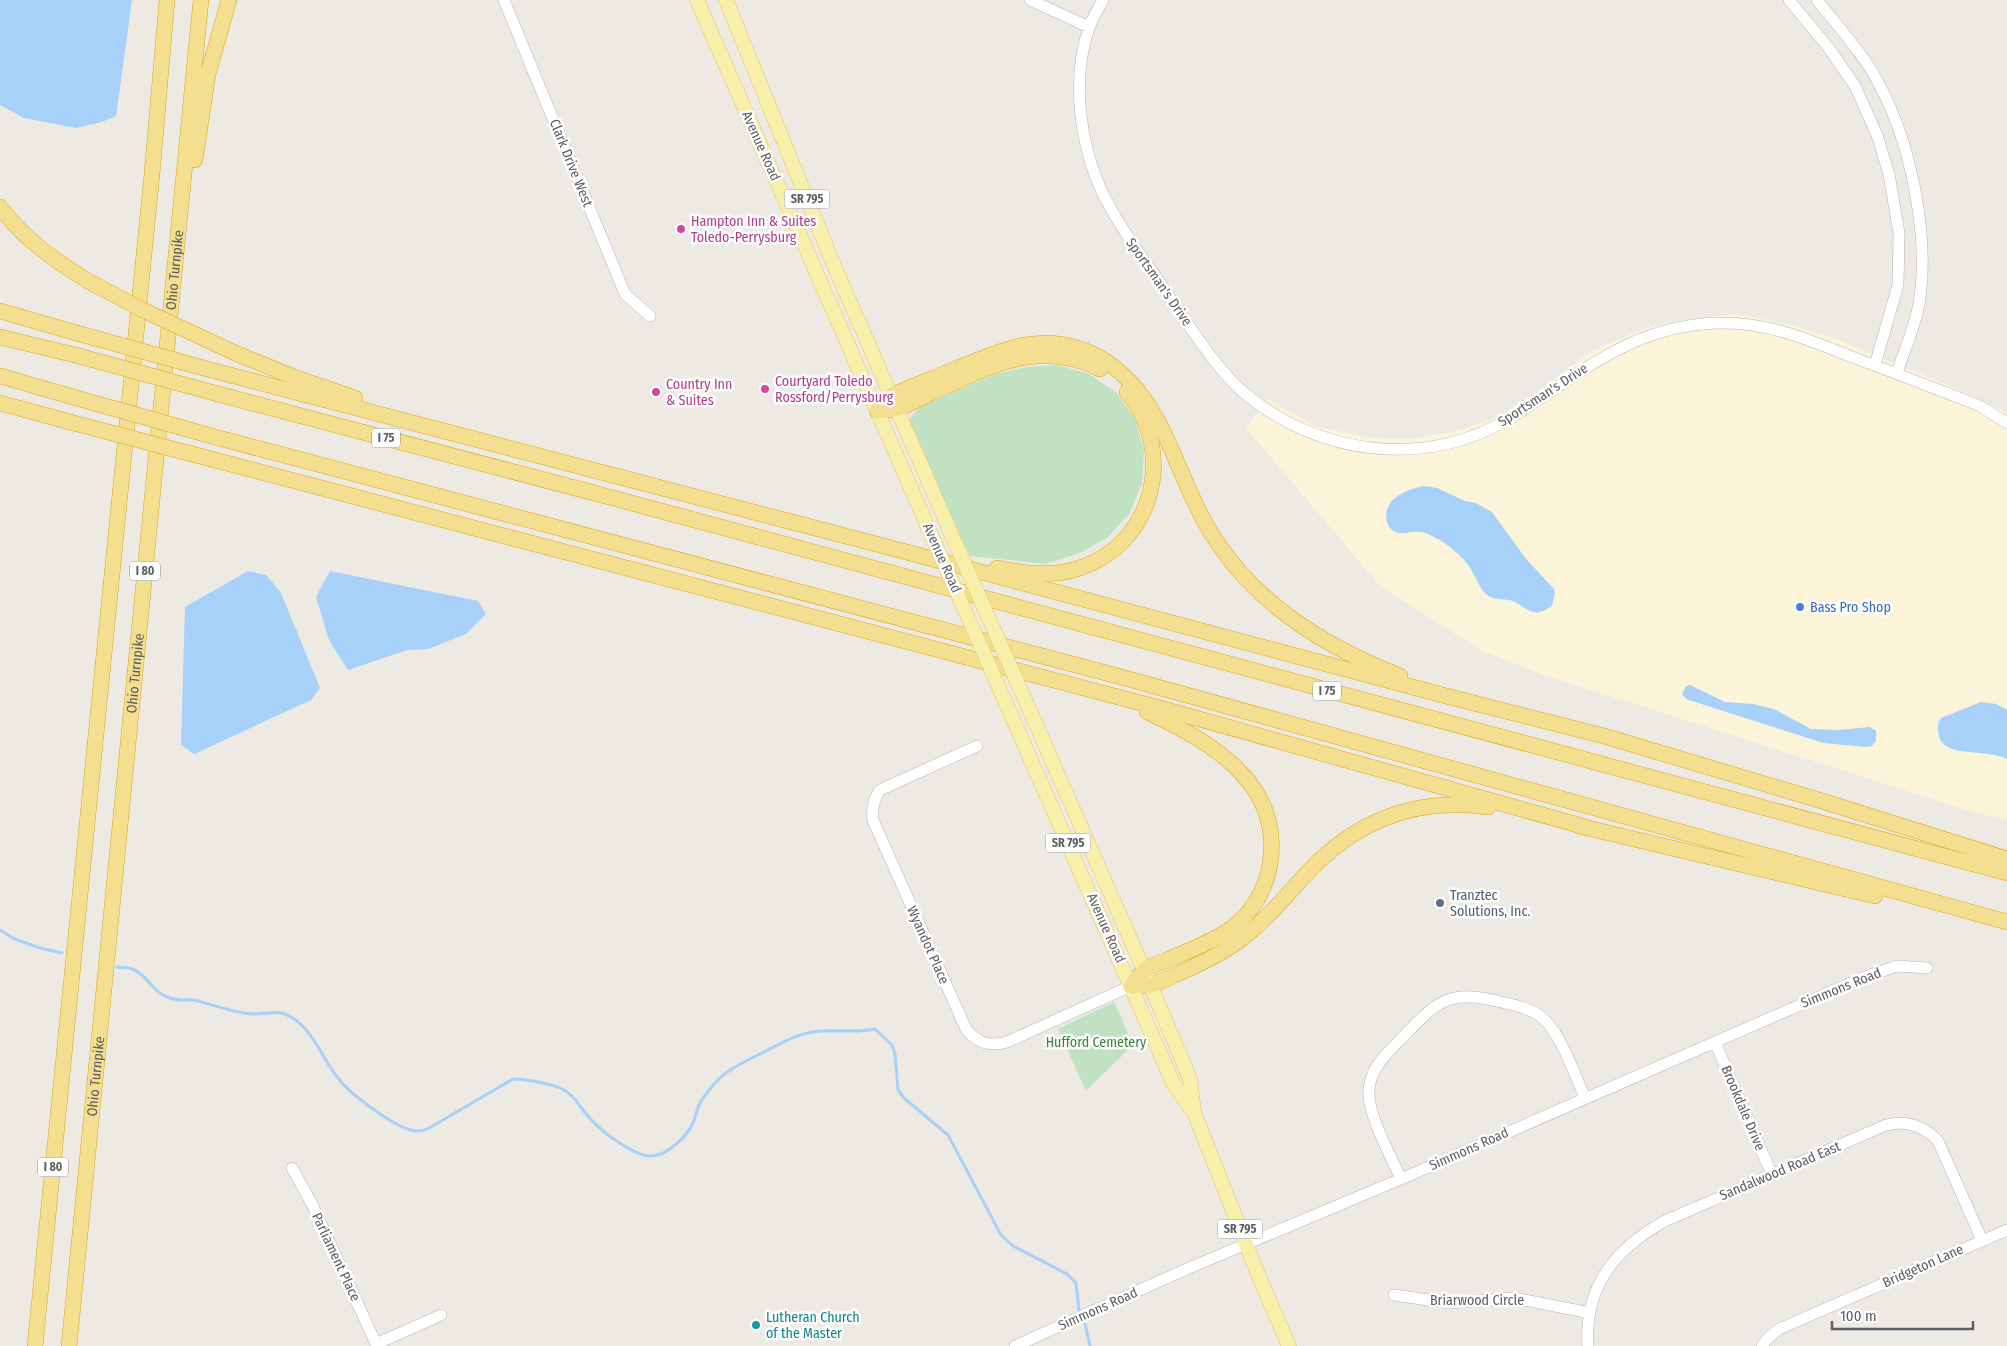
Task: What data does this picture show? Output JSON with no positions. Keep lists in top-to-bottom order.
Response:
{
  "streets": {
    "highway": ["Ohio Turnpike", "I 75", "I 80"],
    "main road": ["Avenue Road", "SR 795"],
    "street": [
      "Clark Drive West",
      "Sportsman's Drive",
      "Wyandot Place",
      "Simmons Road",
      "Brookdale Drive",
      "Sandalwood Road East",
      "Parliament Place",
      "Bridgeton Lane",
      "Briarwood Circle"
    ]
  },
  "crossings": [
    ["Avenue Road", "Wyandot Place"],
    ["Avenue Road", "Simmons Road"],
    ["Simmons Road", "Brookdale Drive"],
    ["Brookdale Drive", "Sandalwood Road East"],
    ["Sandalwood Road East", "Bridgeton Lane"],
    ["Sandalwood Road East", "Briarwood Circle"]
  ],
  "parks": ["Hufford Cemetery"],
  "places": [
    "Hampton Inn & Suites Toledo-Perrysburg",
    "Courtyard Toledo Rossford/Perrysburg",
    "Country Inn & Suites",
    "Bass Pro Shop",
    "Tranztec Solutions, Inc.",
    "Lutheran Church of the Master"
  ],
  "scale_bar": "100 m"
}
